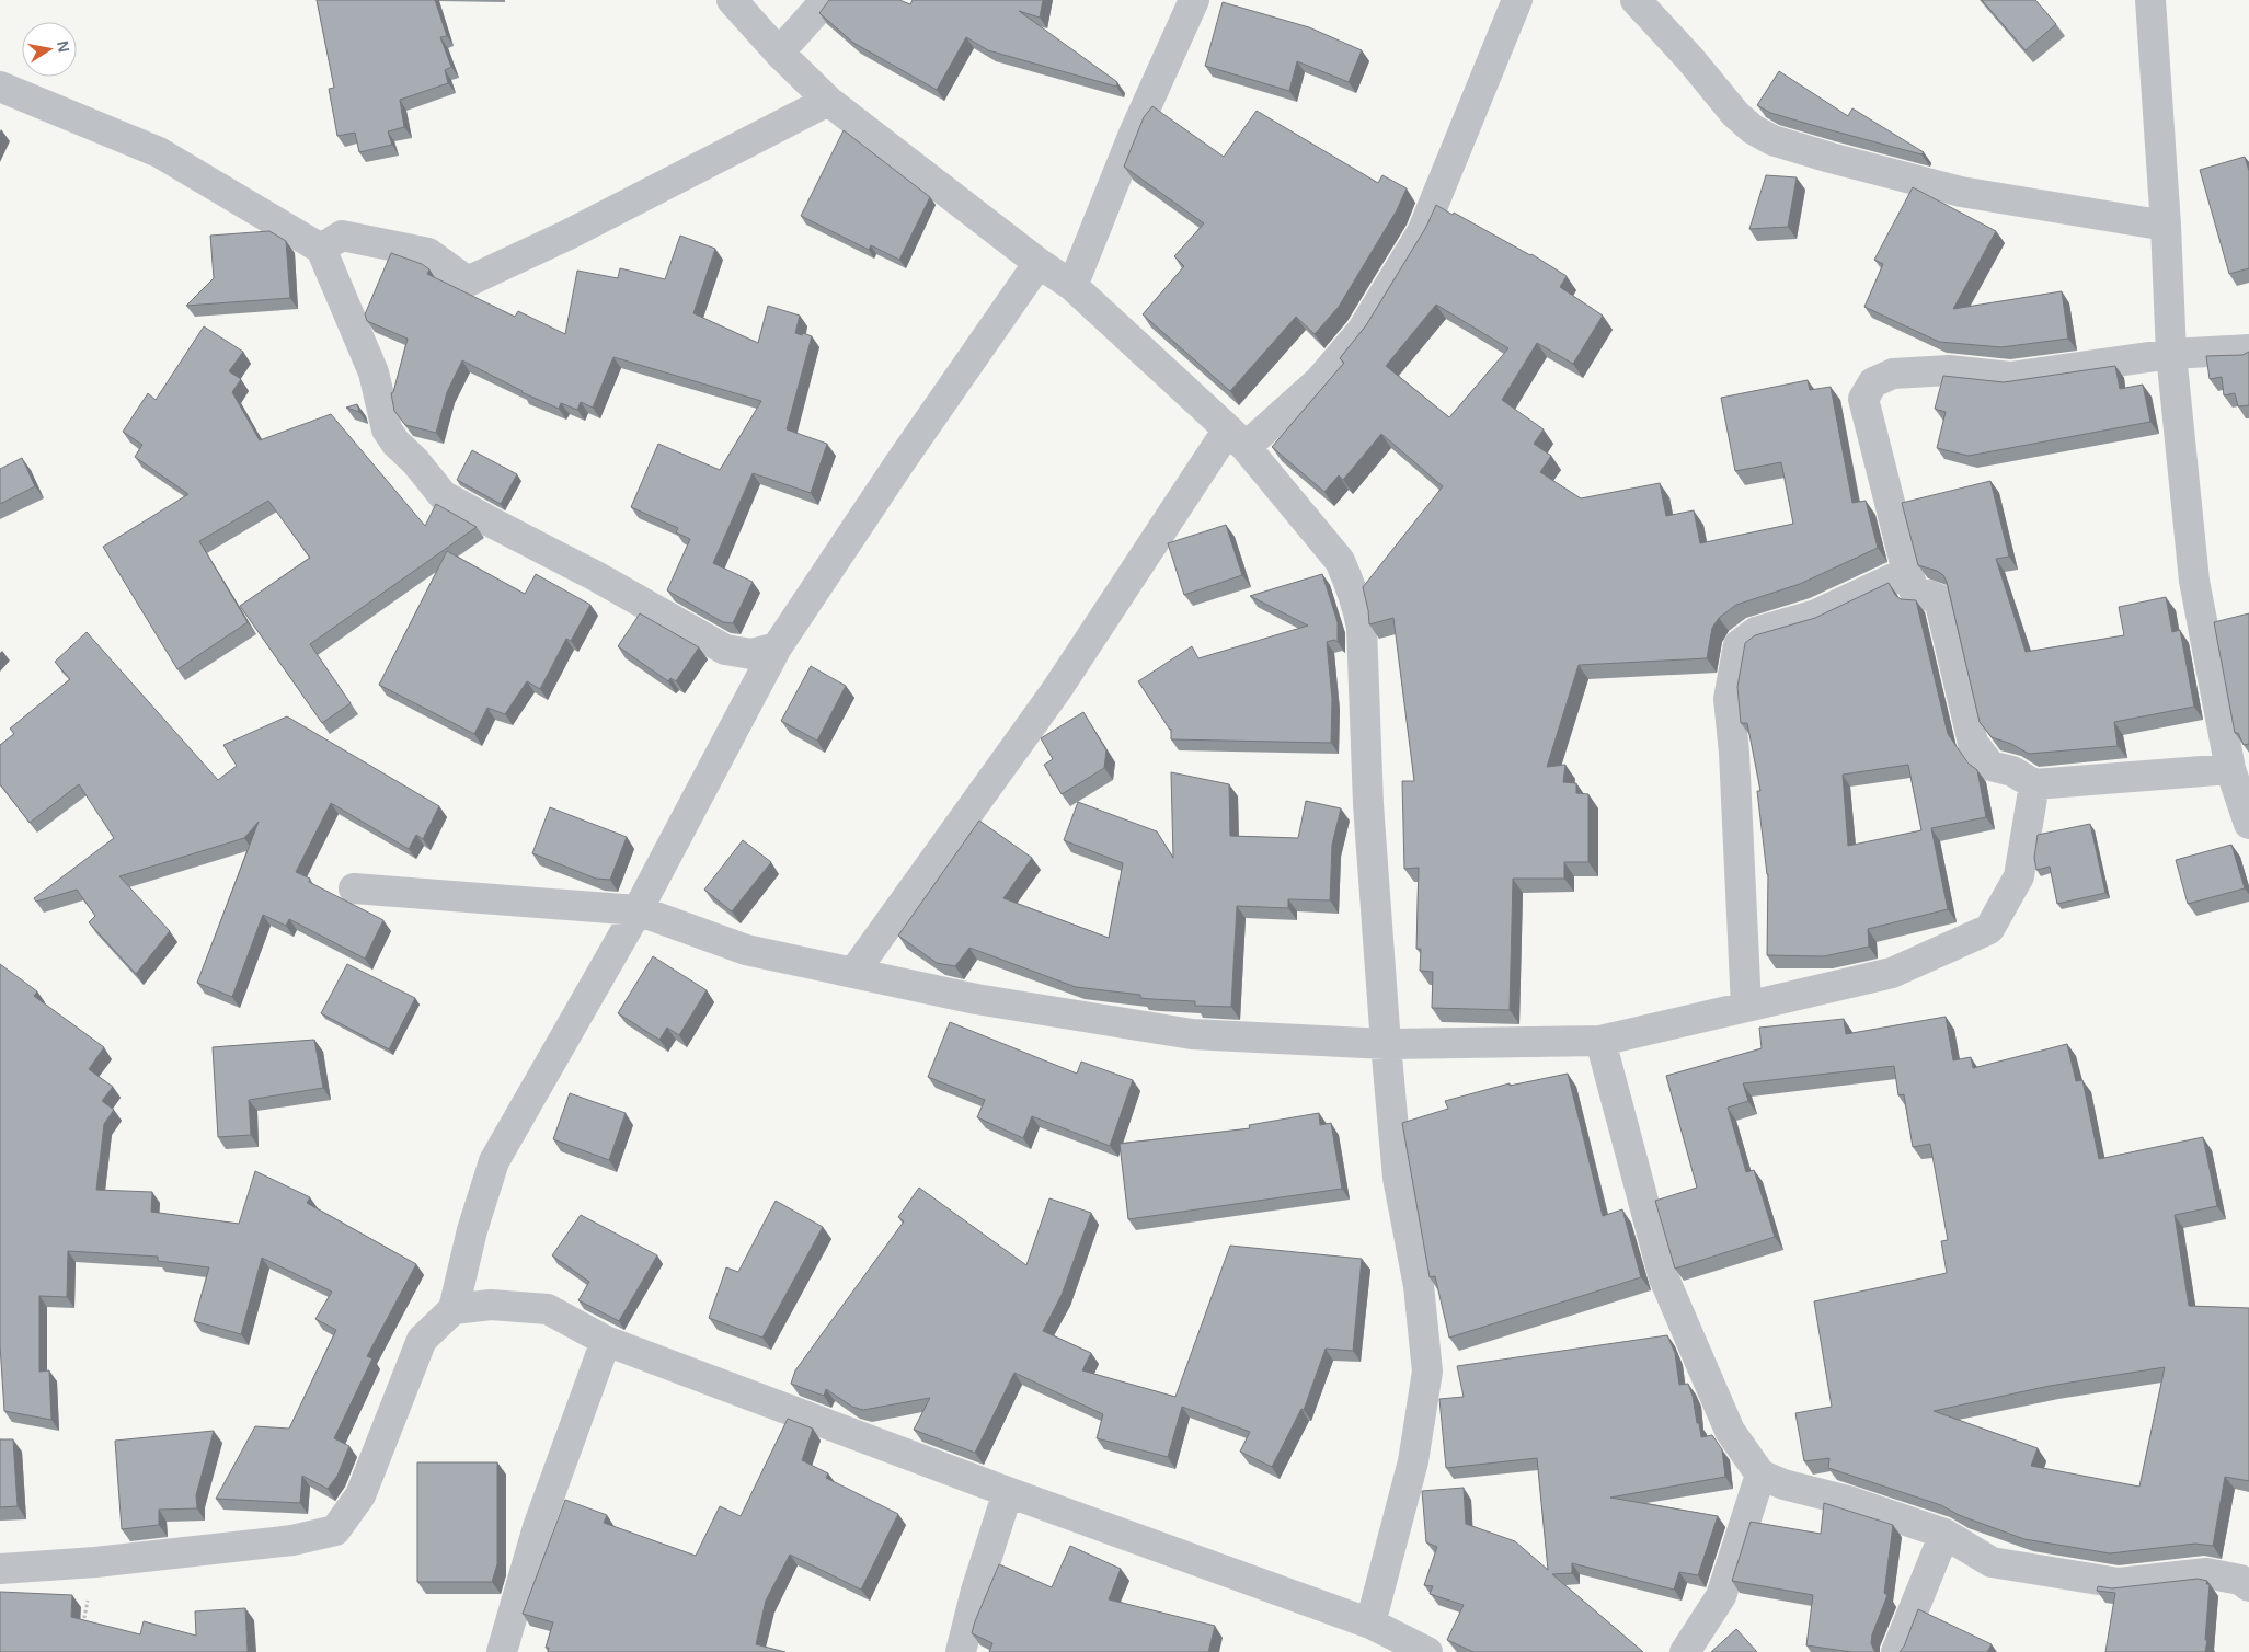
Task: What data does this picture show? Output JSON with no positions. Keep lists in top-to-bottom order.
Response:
{
  "north": "right"
}
